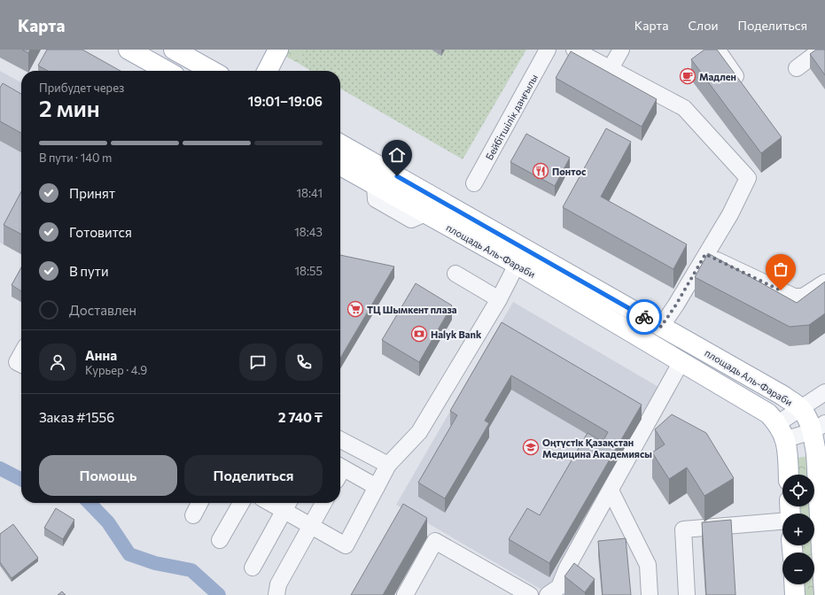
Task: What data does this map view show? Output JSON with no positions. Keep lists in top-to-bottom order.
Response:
{
  "streets": {
    "main road": ["площадь Аль-Фараби"],
    "street": ["Бейбітшілік даңғылы"]
  },
  "places": {
    "cafe": ["Мадлен"],
    "restaurant": ["Понтос"],
    "supermarket": ["ТЦ Шымкент плаза"],
    "bank": ["Halyk Bank"],
    "school or university": ["Оңтүстік Қазақстан Медицина Академиясы"]
  },
  "page": {
    "header": "Карта",
    "nav": ["Карта", "Слои", "Поделиться"],
    "heading": ["2 мин", "Прибудет через", "19:01–19:06"],
    "panel": [
      "Анна",
      "Курьер · 4.9",
      "Заказ #1556",
      "2 740 ₸"
    ],
    "bar": "В пути · 140 m",
    "list": [
      ["Принят", "18:41"],
      ["Готовится", "18:43"],
      ["В пути", "18:55"],
      "Доставлен"
    ],
    "buttons": ["Помощь", "Поделиться"],
    "map_buttons": ["+", "−"]
  }
}
